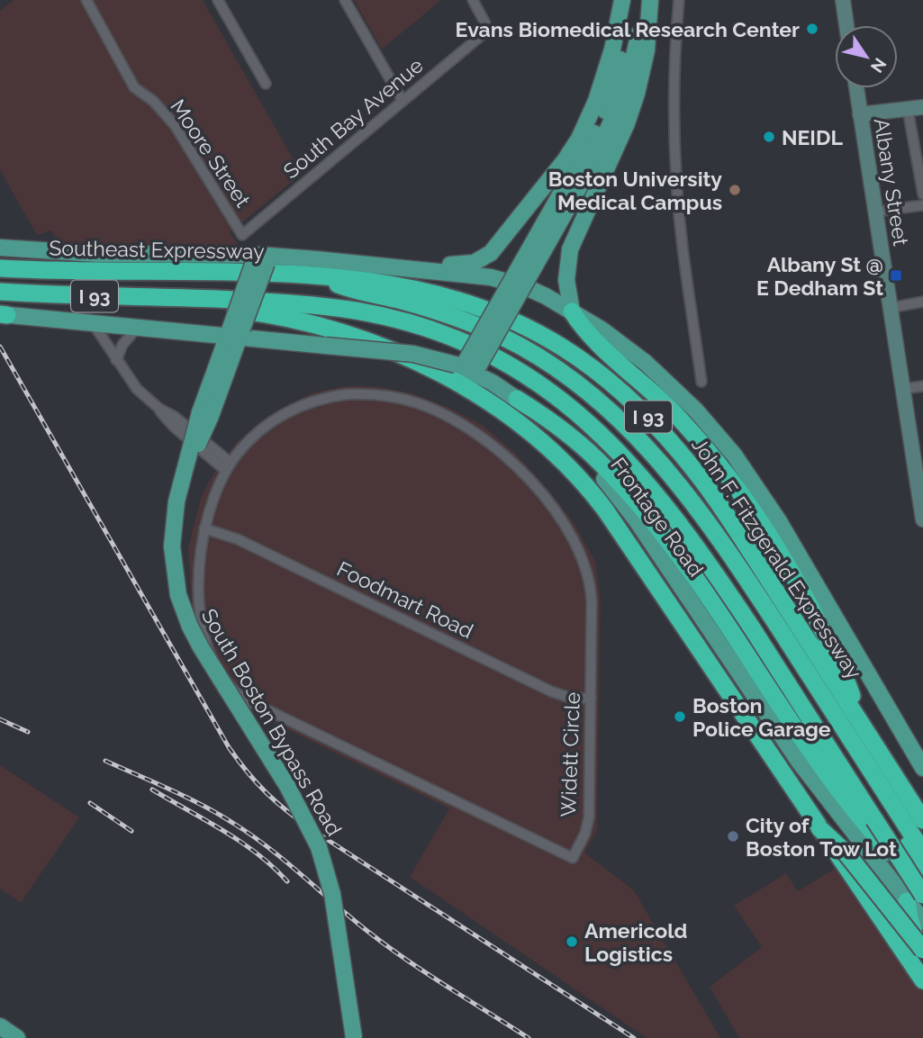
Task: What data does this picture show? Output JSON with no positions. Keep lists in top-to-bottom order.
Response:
{
  "streets": {
    "highway": ["Southeast Expressway", "I 93", "John F. Fitzgerald Expressway"],
    "main road": ["Albany Street", "Frontage Road", "South Boston Bypass Road"],
    "street": [
      "South Bay Avenue",
      "Moore Street",
      "Foodmart Road",
      "Widett Circle"
    ]
  },
  "crossings": [
    ["South Bay Avenue", "Moore Street"],
    ["Southeast Expressway", "John F. Fitzgerald Expressway"],
    ["I 93", "Frontage Road"],
    ["Frontage Road", "South Boston Bypass Road"],
    ["Foodmart Road", "Widett Circle"]
  ],
  "places": {
    "other": [
      "Evans Biomedical Research Center",
      "NEIDL",
      "Boston University Medical Campus",
      "Boston Police Garage",
      "City of Boston Tow Lot",
      "Americold Logistics"
    ],
    "transit": ["Albany St @ E Dedham St"]
  },
  "north": "bottom right"
}
